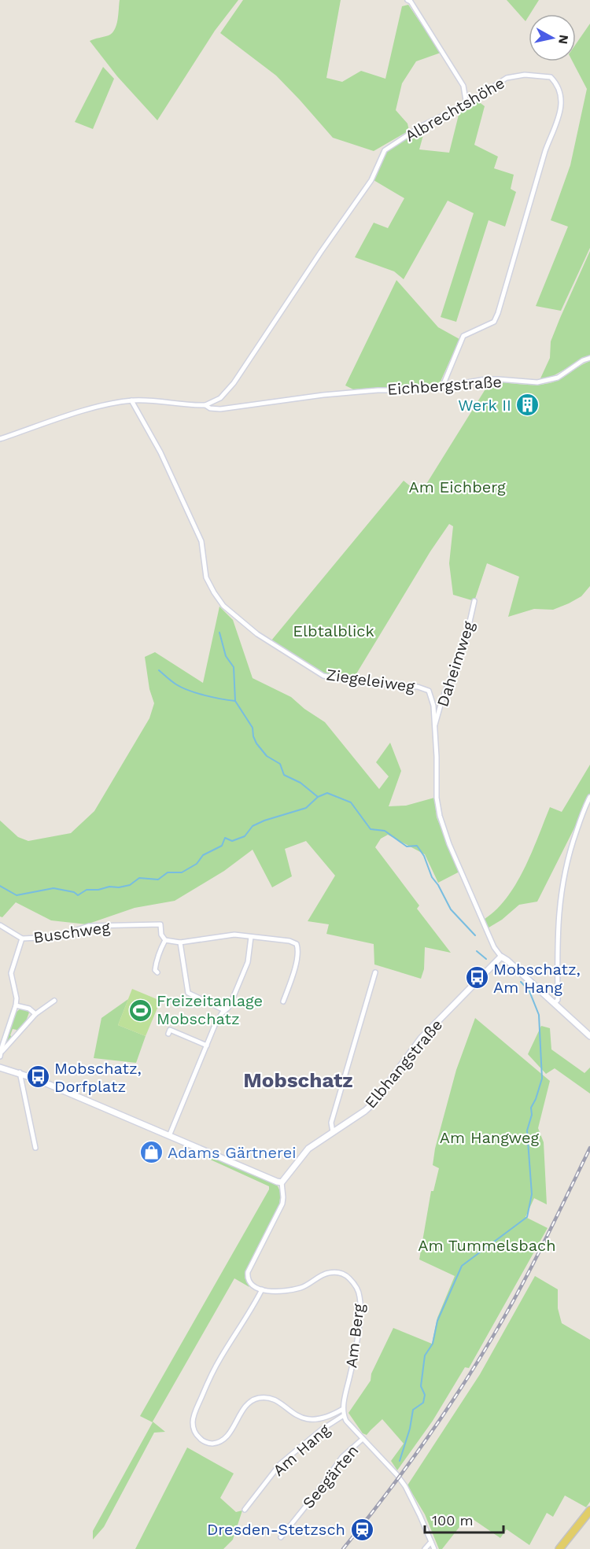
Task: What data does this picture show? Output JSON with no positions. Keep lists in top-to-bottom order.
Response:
{
  "streets": {
    "street": [
      "Albrechtshöhe",
      "Eichbergstraße",
      "Daheimweg",
      "Ziegeleiweg",
      "Buschweg",
      "Elbhangstraße",
      "Am Berg",
      "Am Hang",
      "Seegärten"
    ]
  },
  "crossings": [
    ["Albrechtshöhe", "Eichbergstraße"],
    ["Eichbergstraße", "Ziegeleiweg"],
    ["Daheimweg", "Ziegeleiweg"],
    ["Ziegeleiweg", "Elbhangstraße"],
    ["Am Berg", "Am Hang"]
  ],
  "districts": ["Mobschatz"],
  "parks": [
    "Am Eichberg",
    "Elbtalblick",
    "Am Hangweg",
    "Am Tummelsbach"
  ],
  "places": {
    "building": ["Werk II"],
    "bus stop": ["Mobschatz, Am Hang", "Mobschatz, Dorfplatz"],
    "sports": ["Freizeitanlage Mobschatz"],
    "shop": ["Adams Gärtnerei"],
    "station": ["Dresden-Stetzsch"]
  },
  "scale_bar": "100 m",
  "north": "right"
}
